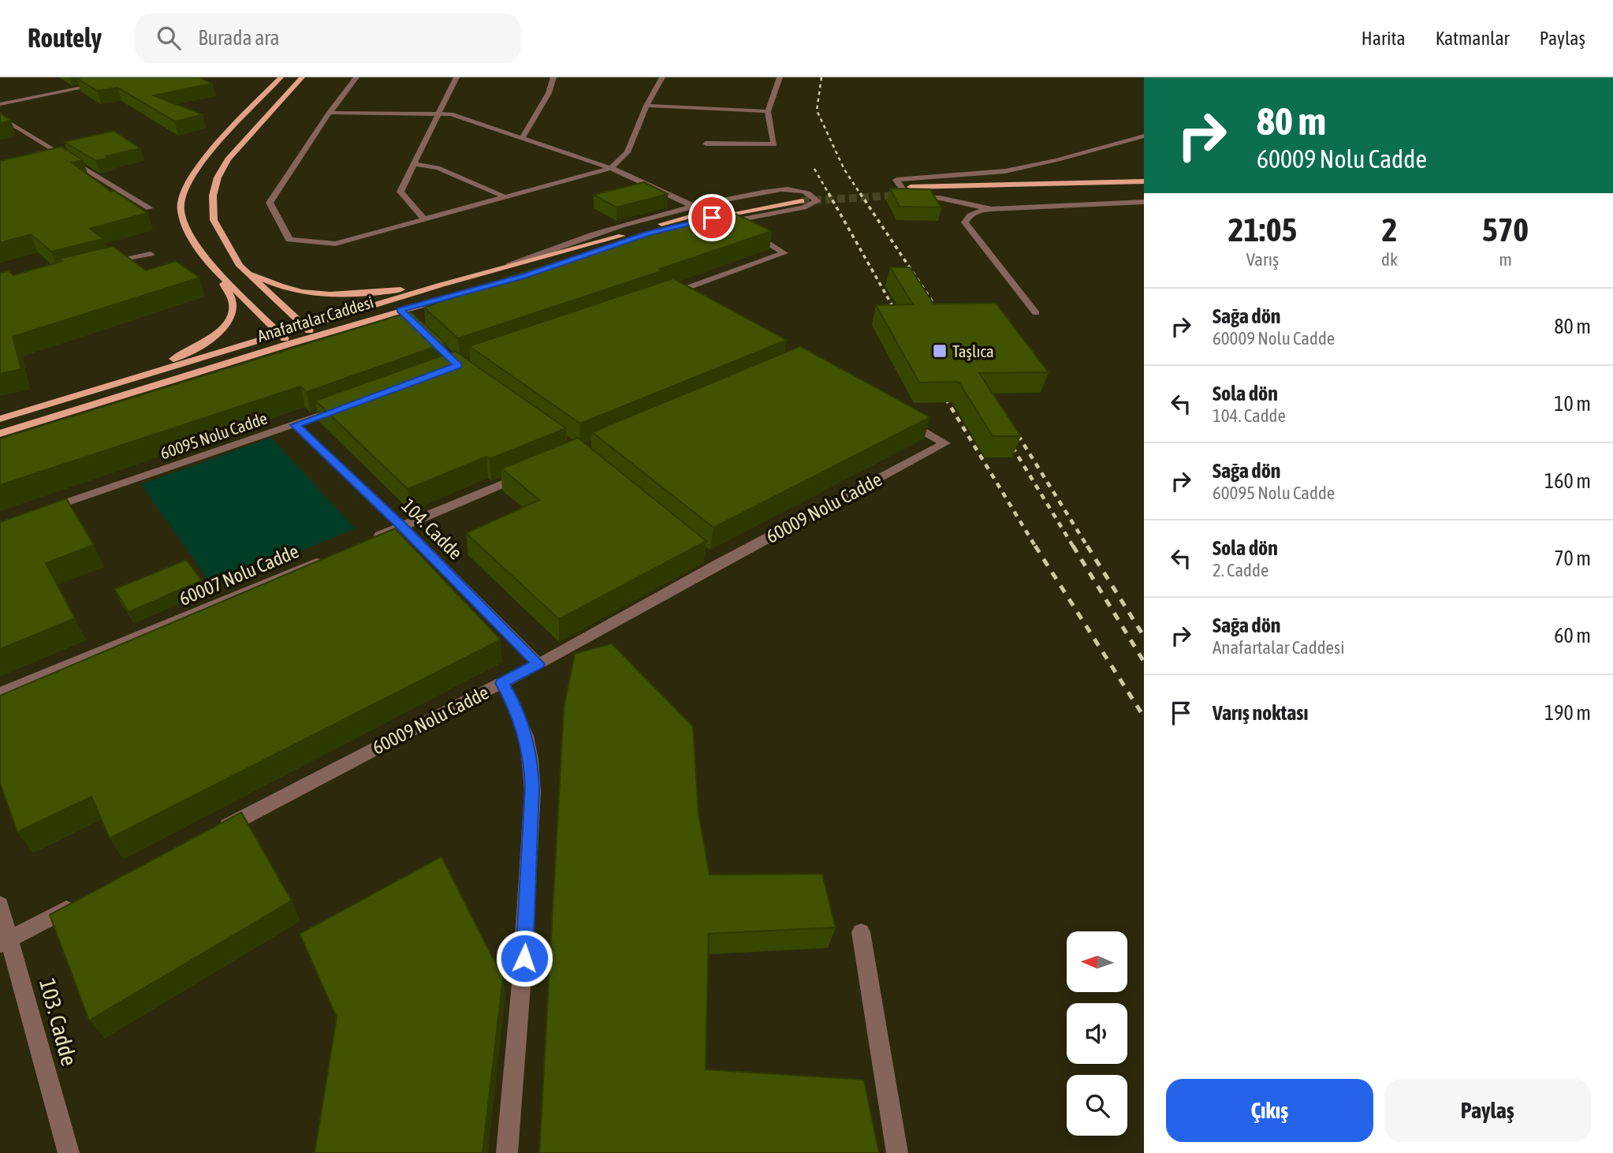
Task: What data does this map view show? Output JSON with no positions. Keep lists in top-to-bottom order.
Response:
{
  "streets": {
    "main road": ["Anafartalar Caddesi"],
    "street": [
      "60095 Nolu Cadde",
      "60009 Nolu Cadde",
      "104. Cadde",
      "60007 Nolu Cadde",
      "103. Cadde"
    ]
  },
  "crossings": [
    ["60095 Nolu Cadde", "104. Cadde"],
    ["60009 Nolu Cadde", "104. Cadde"]
  ],
  "places": {
    "transit": ["Taşlıca"]
  },
  "north": "left",
  "page": {
    "header": "Routely",
    "search": "Burada ara",
    "nav": ["Harita", "Katmanlar", "Paylaş"],
    "turn": ["80 m", "60009 Nolu Cadde"],
    "eta": [
      "21:05",
      "Varış",
      "2",
      "dk",
      "570",
      "m"
    ],
    "list": [
      {
        "name": "Sağa dön",
        "note": "60009 Nolu Cadde",
        "value": "80 m"
      },
      {
        "name": "Sola dön",
        "note": "104. Cadde",
        "value": "10 m"
      },
      {
        "name": "Sağa dön",
        "note": "60095 Nolu Cadde",
        "value": "160 m"
      },
      {
        "name": "Sola dön",
        "note": "2. Cadde",
        "value": "70 m"
      },
      {
        "name": "Sağa dön",
        "note": "Anafartalar Caddesi",
        "value": "60 m"
      },
      {
        "name": "Varış noktası",
        "value": "190 m"
      }
    ],
    "buttons": ["Çıkış", "Paylaş"]
  }
}
